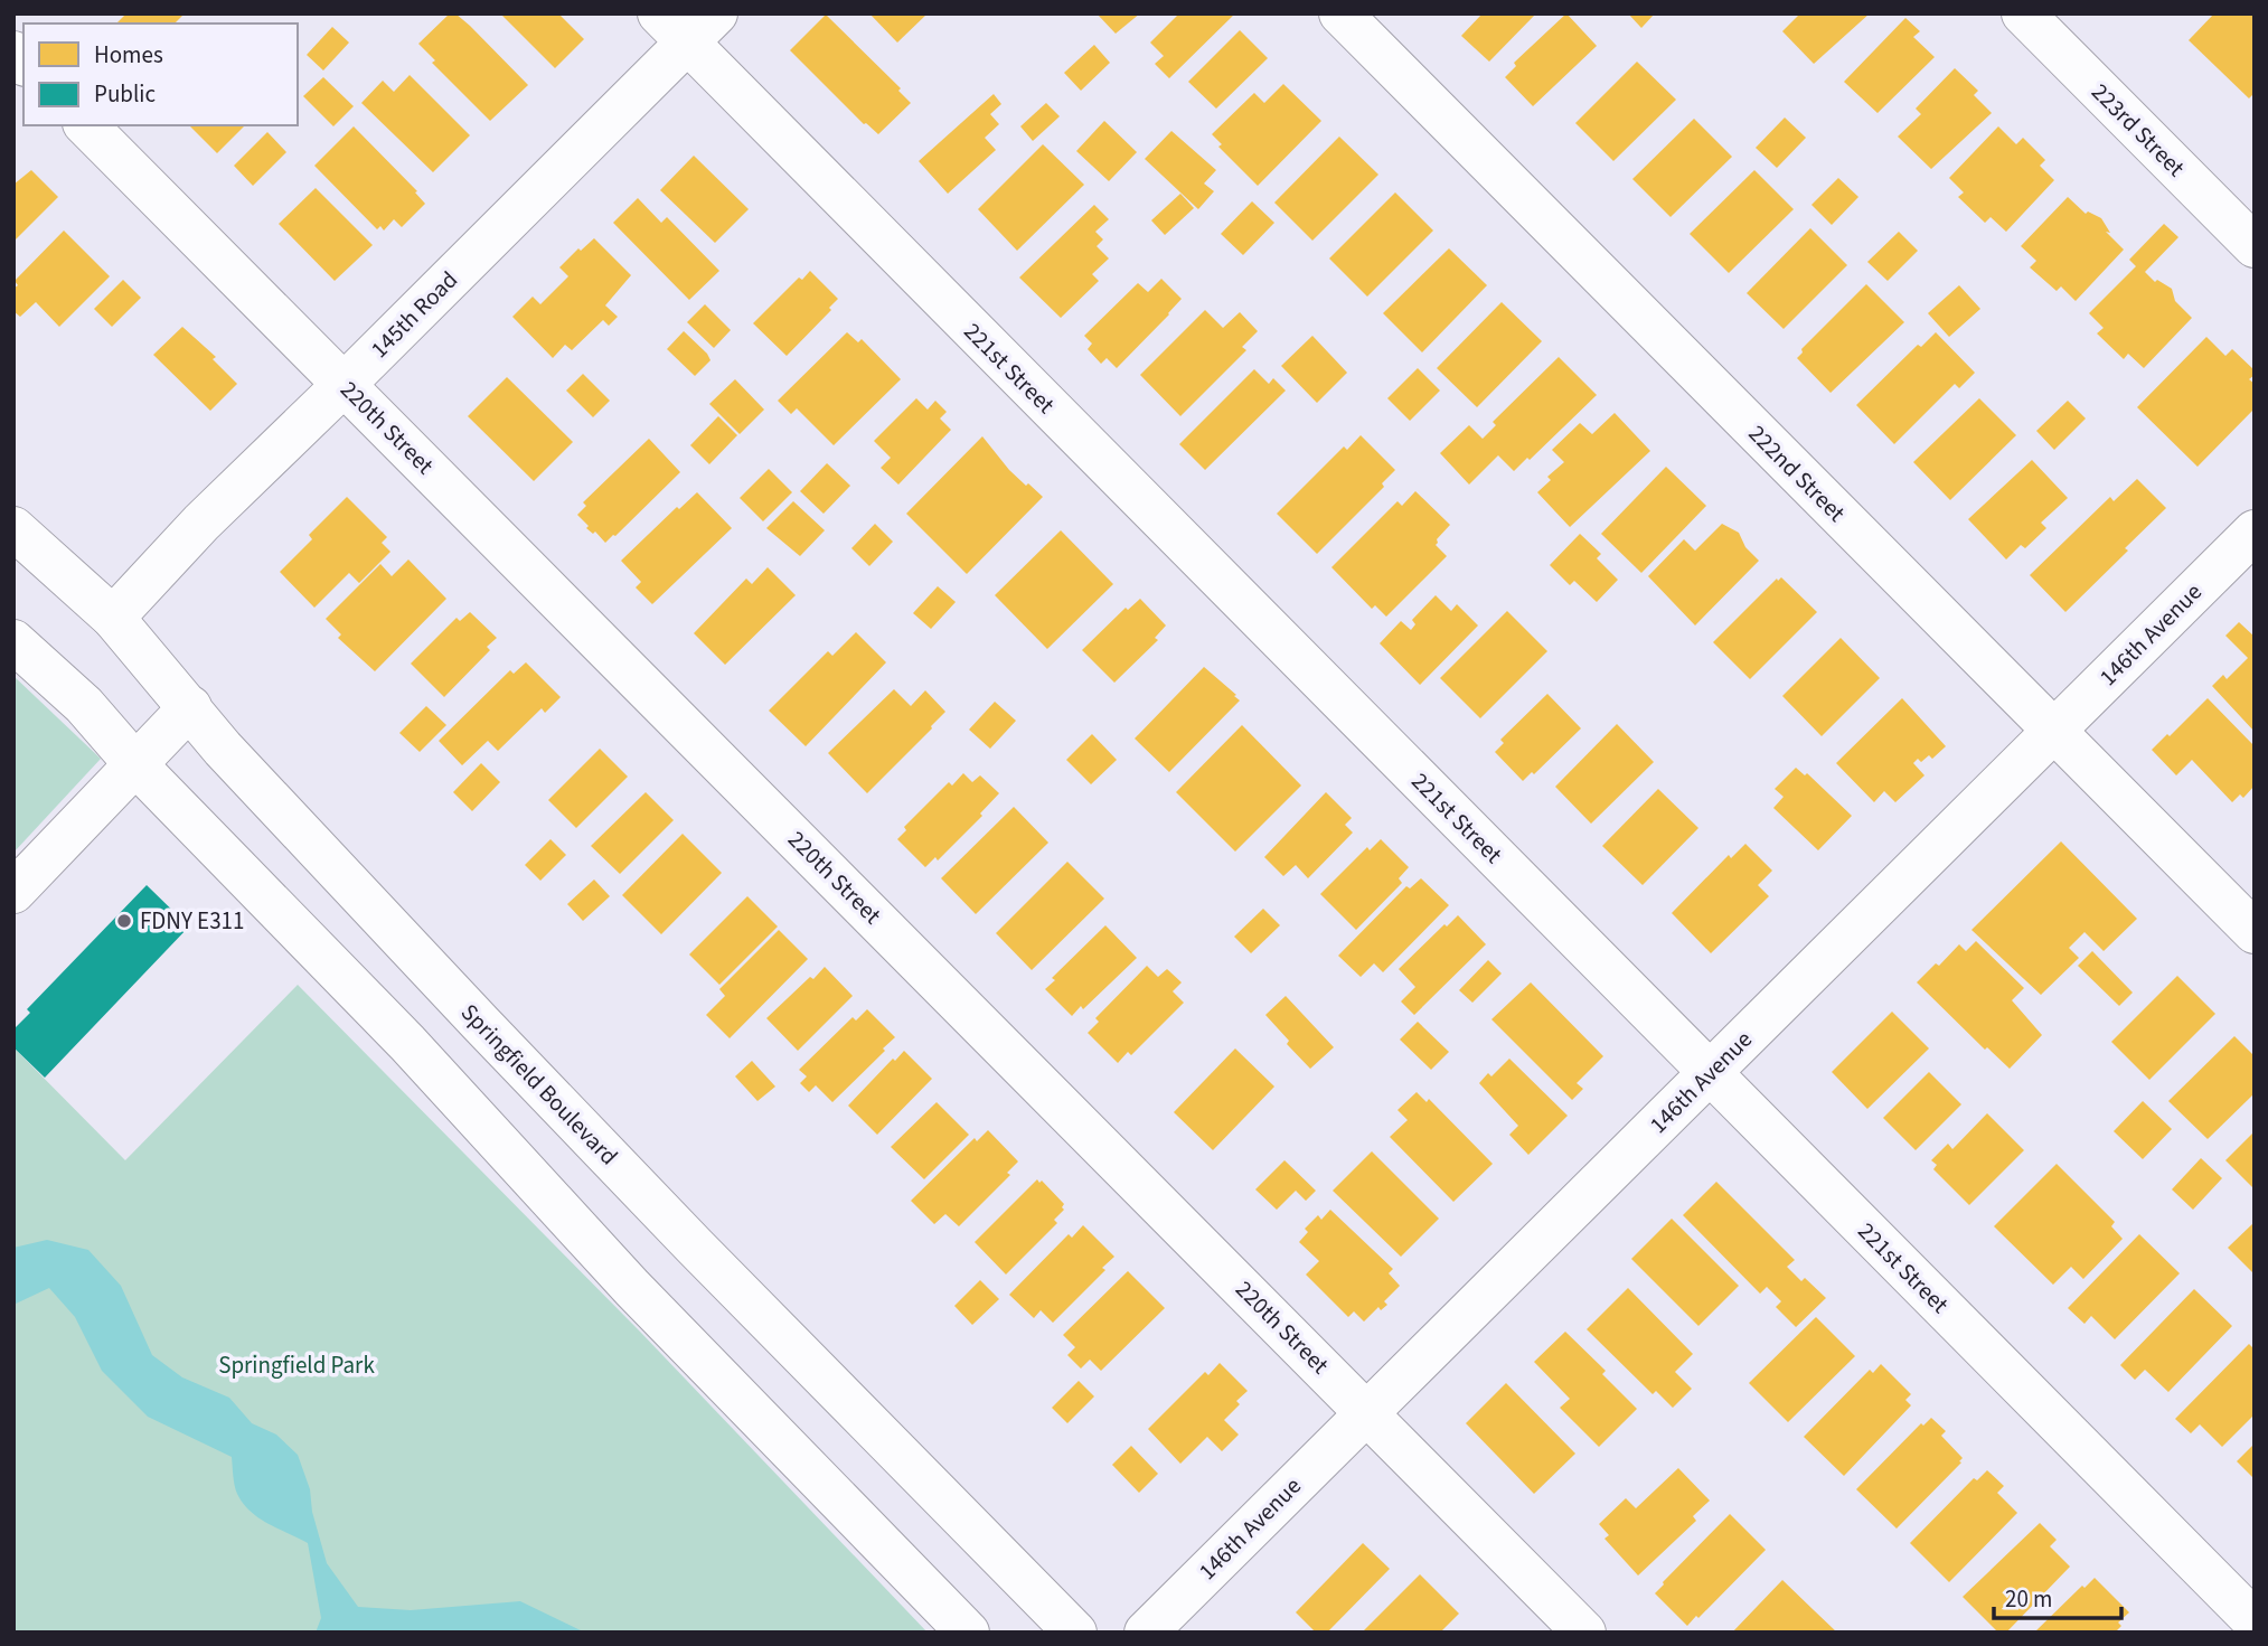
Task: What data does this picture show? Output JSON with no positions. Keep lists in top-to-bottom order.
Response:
{
  "streets": {
    "street": [
      "223rd Street",
      "145th Road",
      "221st Street",
      "220th Street",
      "222nd Street",
      "146th Avenue",
      "Springfield Boulevard"
    ]
  },
  "crossings": [
    ["145th Road", "221st Street"],
    ["145th Road", "220th Street"],
    ["145th Road", "Springfield Boulevard"],
    ["221st Street", "146th Avenue"],
    ["220th Street", "146th Avenue"],
    ["222nd Street", "146th Avenue"]
  ],
  "parks": ["Springfield Park"],
  "places": ["FDNY E311"],
  "legend": ["Homes", "Public"],
  "scale_bar": "20 m"
}
